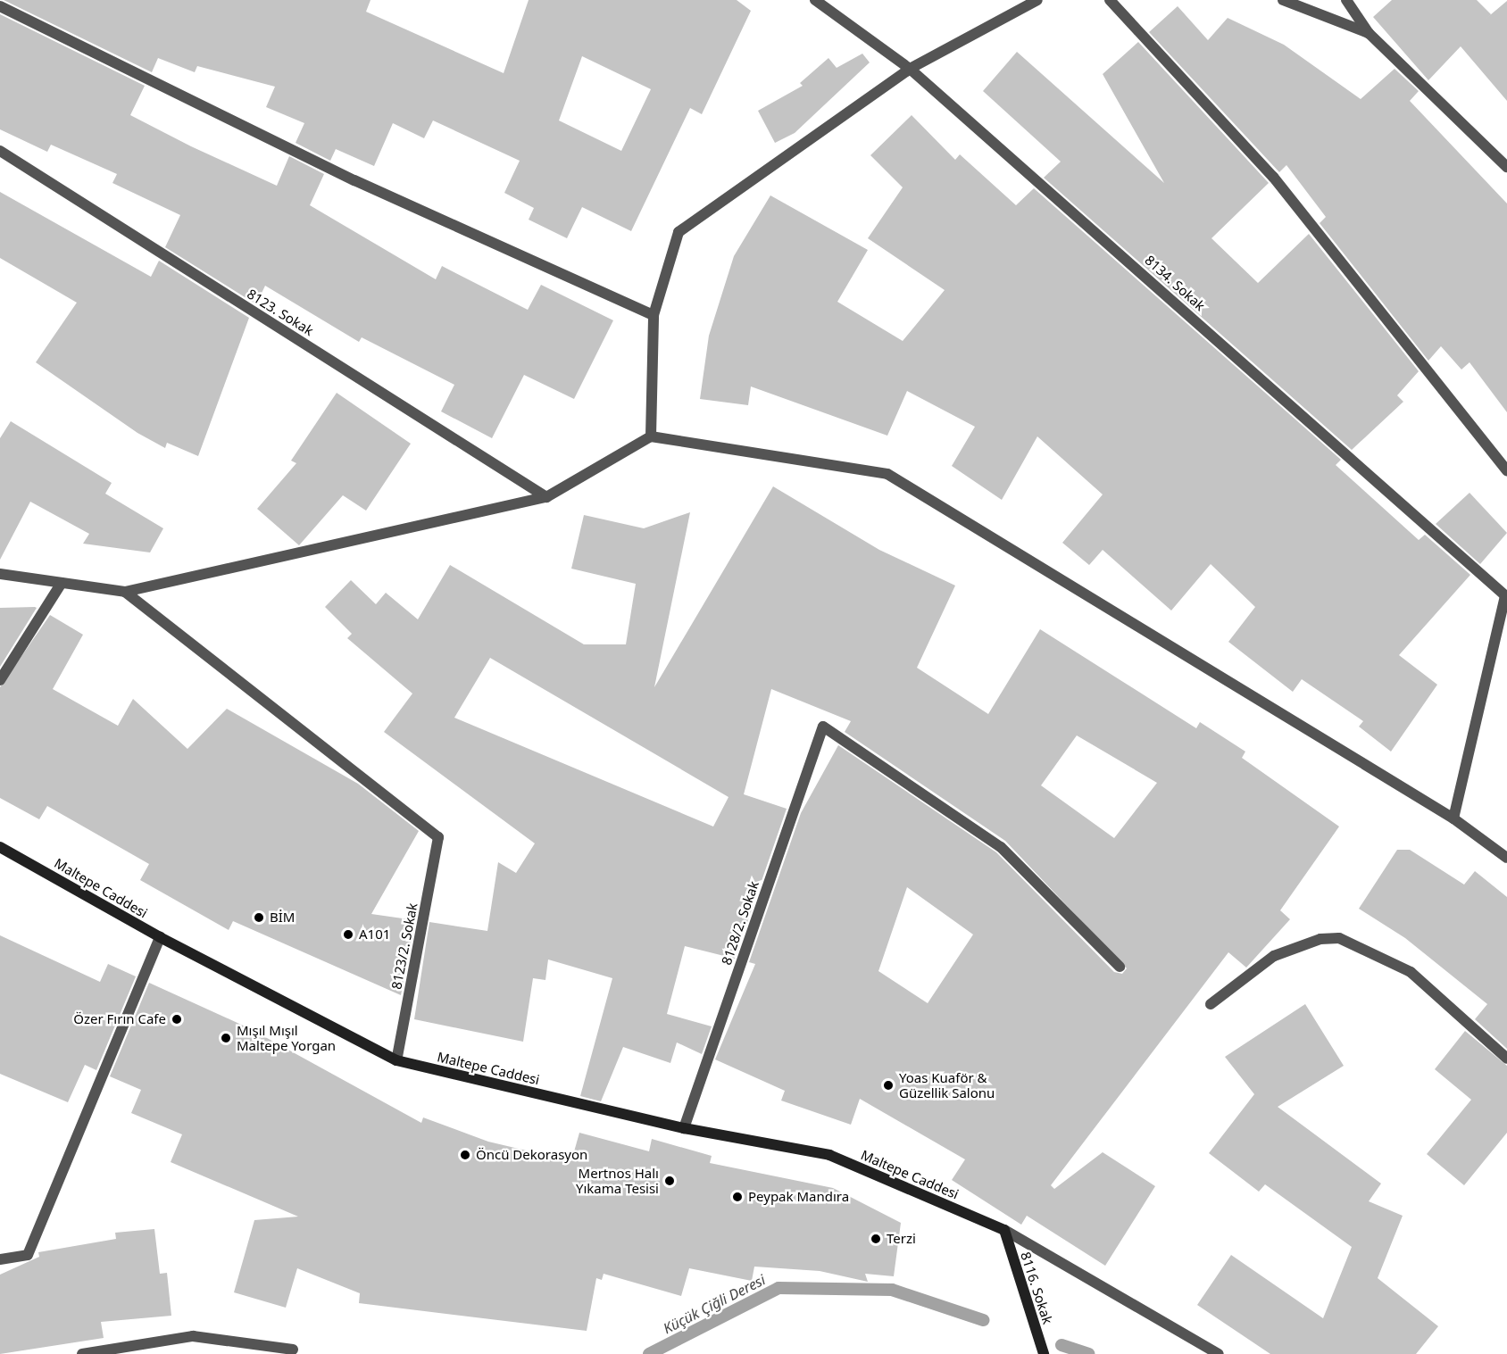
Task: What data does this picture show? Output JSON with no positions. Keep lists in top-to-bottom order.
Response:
{
  "streets": {
    "street": [
      "8134. Sokak",
      "8123. Sokak",
      "Maltepe Caddesi",
      "8128/2. Sokak",
      "8123/2. Sokak",
      "8116. Sokak"
    ]
  },
  "crossings": [
    ["Maltepe Caddesi", "8128/2. Sokak"],
    ["Maltepe Caddesi", "8123/2. Sokak"],
    ["Maltepe Caddesi", "8116. Sokak"]
  ],
  "water": ["Küçük Çiğli Deresi"],
  "places": [
    "BİM",
    "A101",
    "Özer Fırın Cafe",
    "Mışıl Mışıl Maltepe Yorgan",
    "Yoas Kuaför & Güzellik Salonu",
    "Öncü Dekorasyon",
    "Mertnos Halı Yıkama Tesisi",
    "Peypak Mandıra",
    "Terzi"
  ]
}
